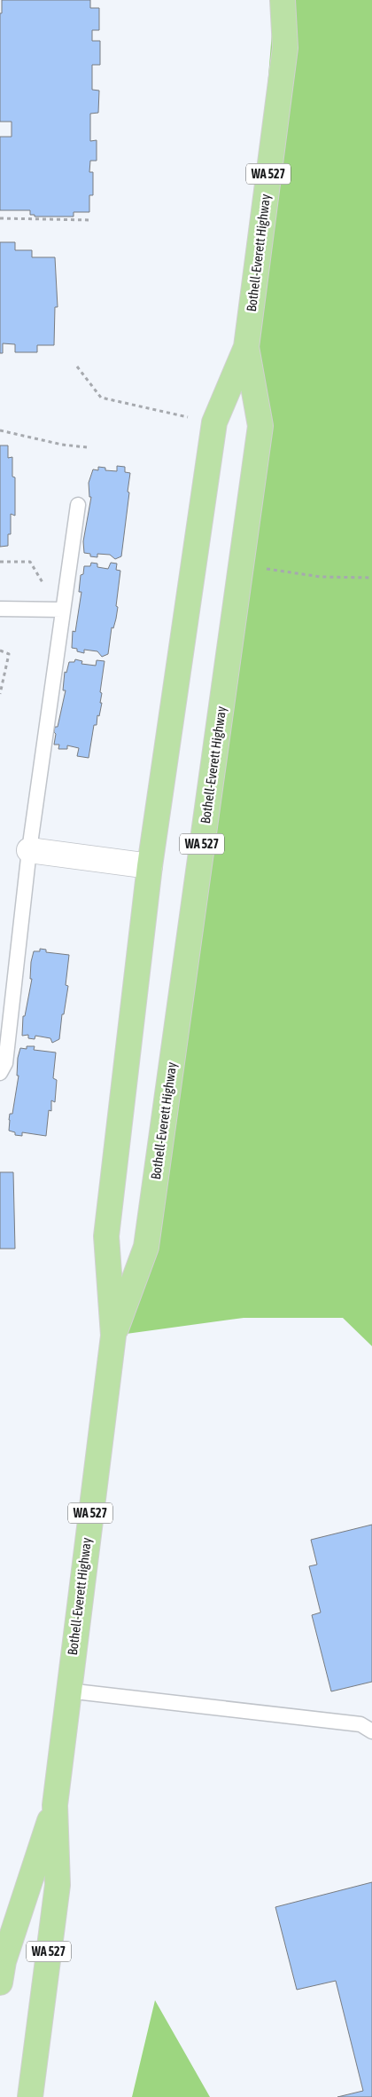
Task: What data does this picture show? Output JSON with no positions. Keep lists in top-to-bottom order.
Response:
{
  "streets": {
    "main road": ["WA 527", "Bothell-Everett Highway"]
  }
}
